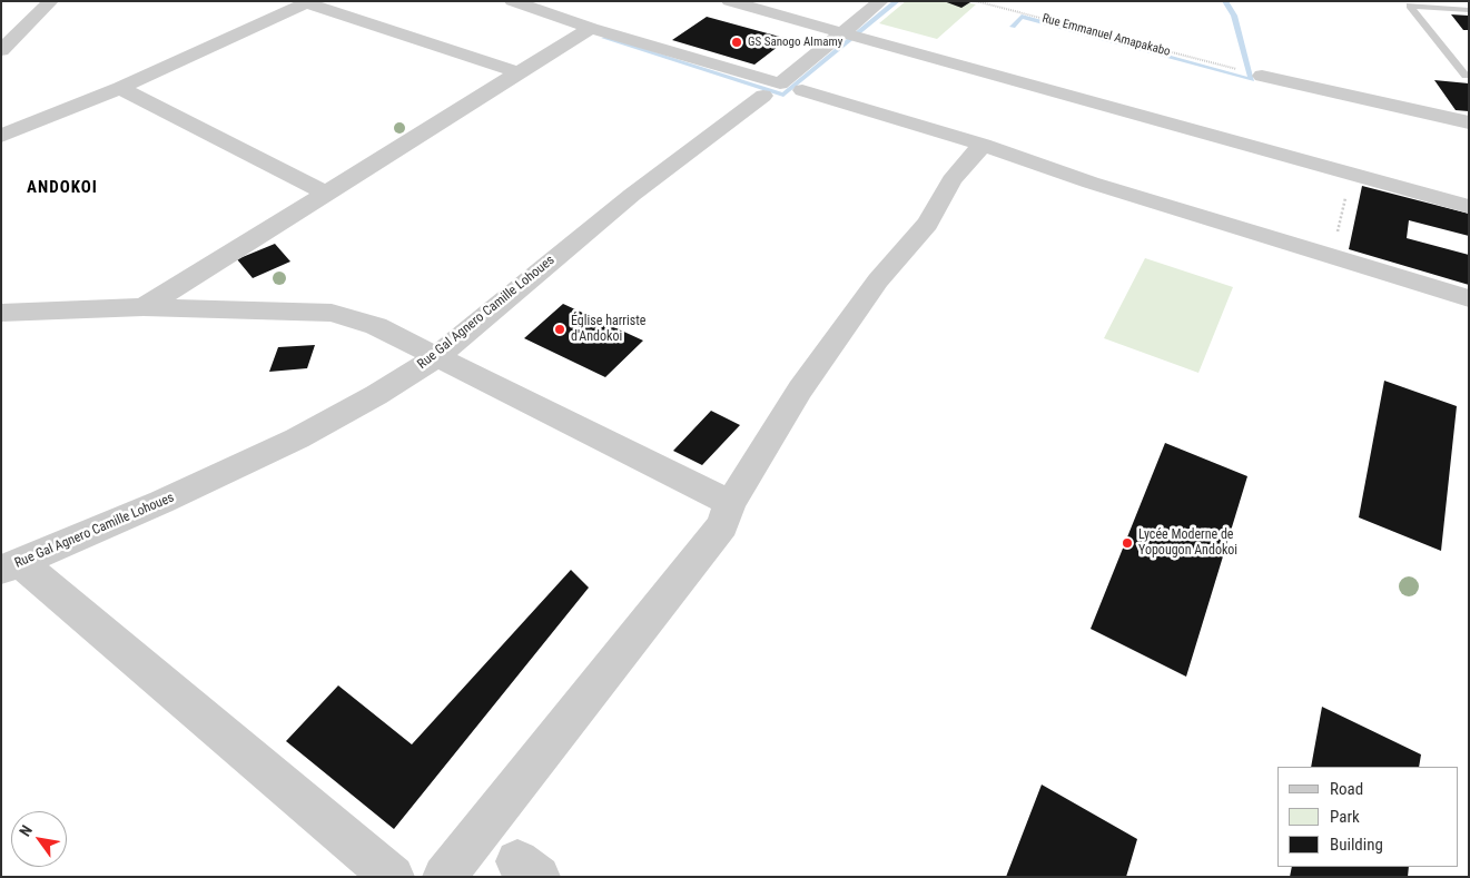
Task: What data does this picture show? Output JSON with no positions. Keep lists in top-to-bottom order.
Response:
{
  "streets": {
    "street": ["Rue Gal Agnero Camille Lohoues"],
    "path": ["Rue Emmanuel Amapakabo"]
  },
  "districts": ["ANDOKOI"],
  "places": ["GS Sanogo Almamy", "Église harriste d'Andokoi", "Lycée Moderne de Yopougon Andokoi"],
  "legend": ["Road", "Park", "Building"],
  "north": "top left"
}
